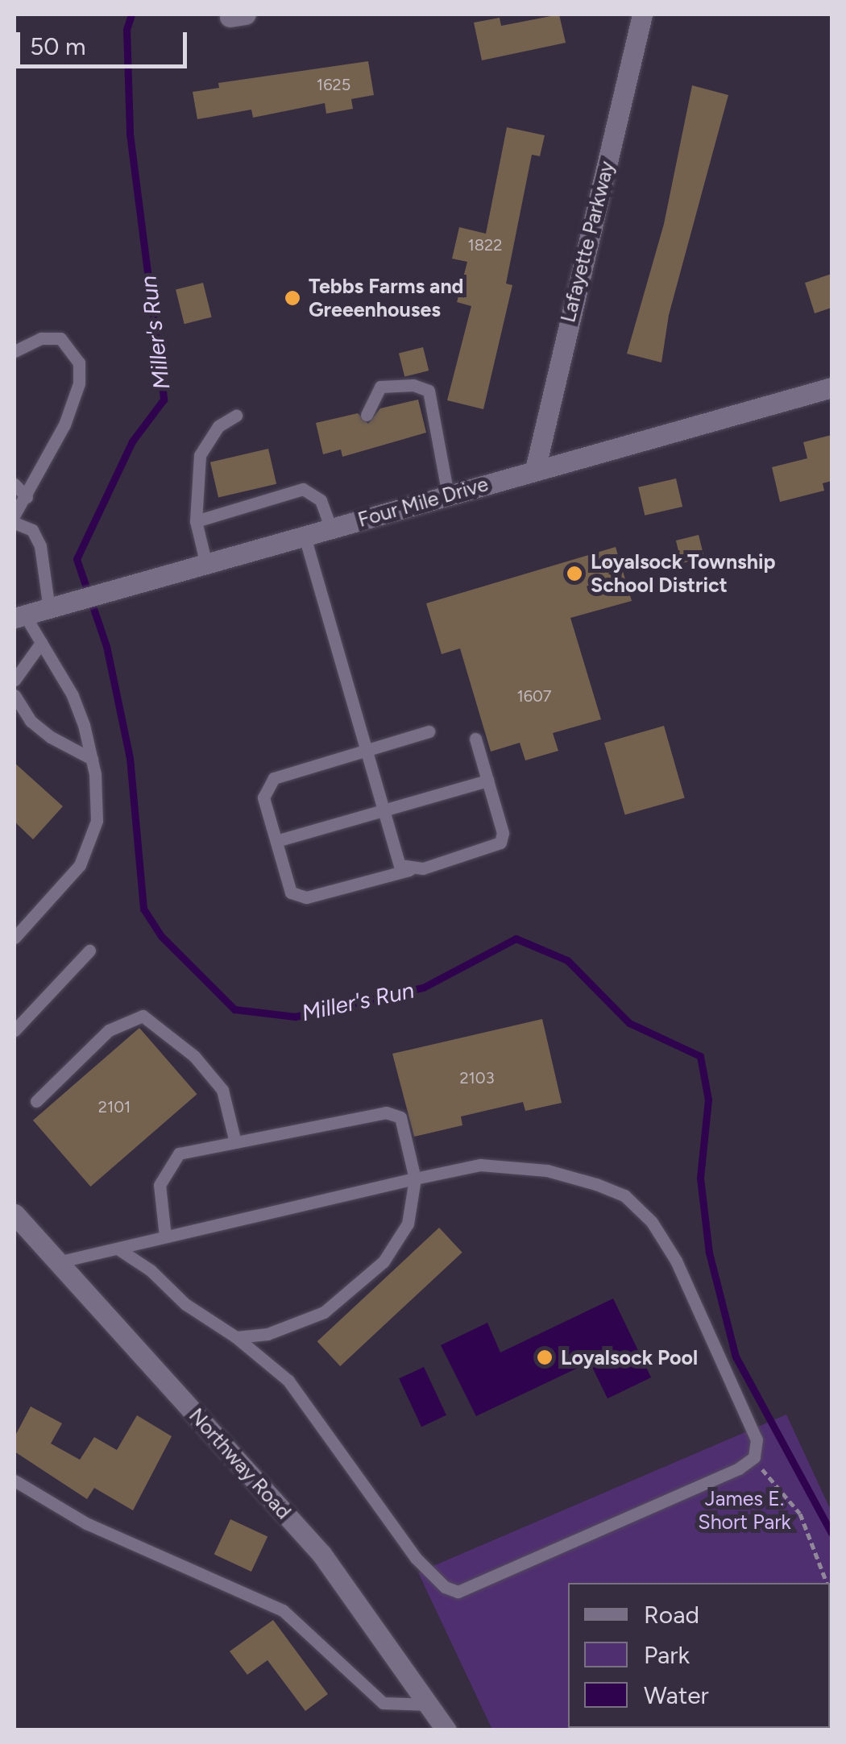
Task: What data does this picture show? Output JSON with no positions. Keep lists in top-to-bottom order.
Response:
{
  "streets": {
    "street": ["Lafayette Parkway", "Four Mile Drive", "Northway Road"]
  },
  "crossings": [
    ["Lafayette Parkway", "Four Mile Drive"]
  ],
  "water": ["Miller's Run"],
  "parks": ["James E. Short Park"],
  "places": ["Tebbs Farms and Greeenhouses", "Loyalsock Township School District", "Loyalsock Pool"],
  "house_numbers": [
    "1625",
    "1822",
    "1607",
    "2103",
    "2101"
  ],
  "legend": ["Road", "Park", "Water"],
  "scale_bar": "50 m"
}
